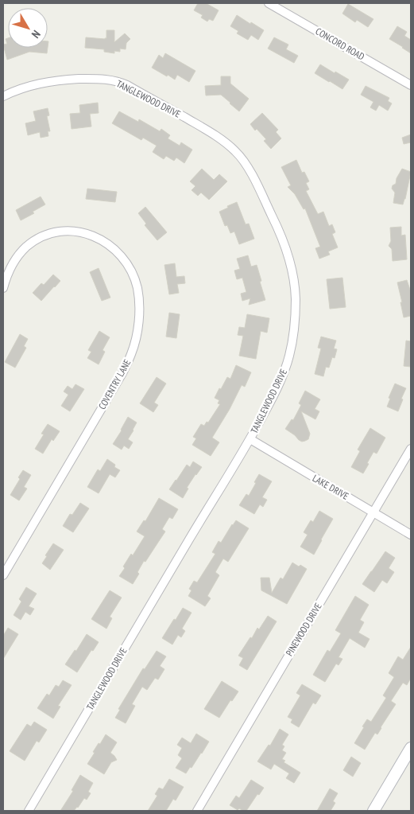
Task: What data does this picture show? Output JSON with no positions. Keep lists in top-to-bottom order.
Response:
{
  "streets": {
    "street": [
      "CONCORD ROAD",
      "TANGLEWOOD DRIVE",
      "COVENTRY LANE",
      "LAKE DRIVE",
      "PINEWOOD DRIVE"
    ]
  },
  "crossings": [
    ["TANGLEWOOD DRIVE", "LAKE DRIVE"],
    ["LAKE DRIVE", "PINEWOOD DRIVE"]
  ],
  "north": "bottom right"
}
